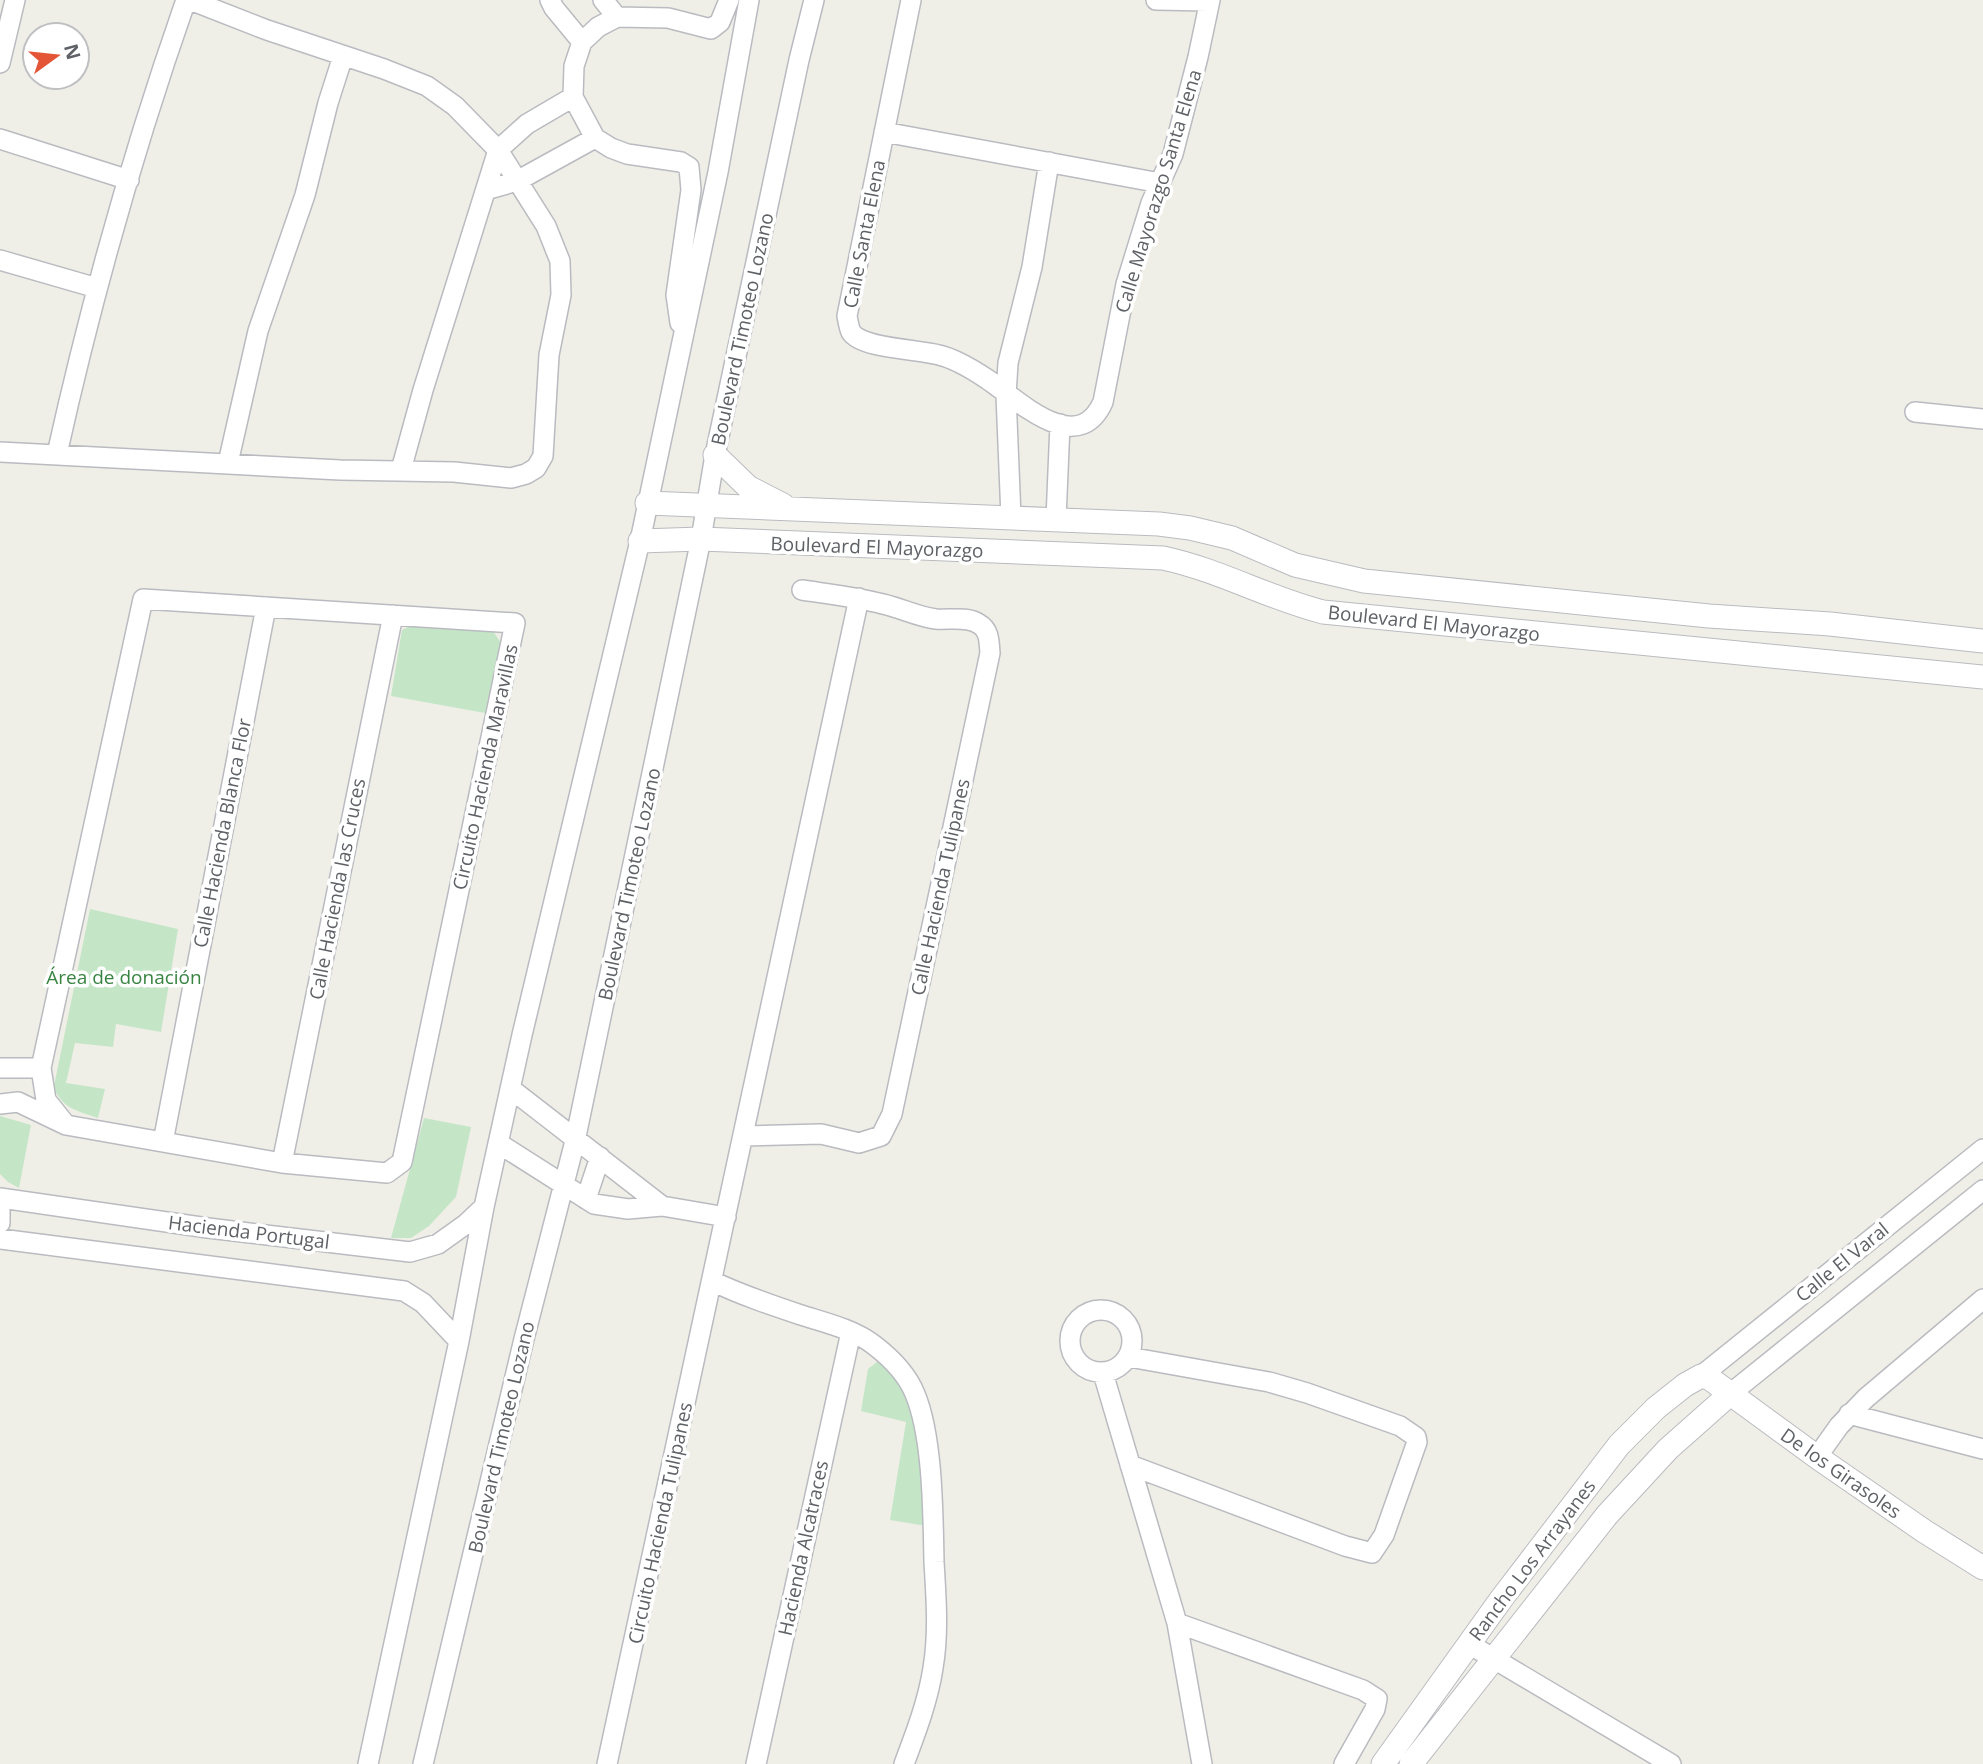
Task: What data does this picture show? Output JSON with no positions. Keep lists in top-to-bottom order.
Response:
{
  "streets": {
    "street": [
      "Calle Mayorazgo Santa Elena",
      "Calle Santa Elena",
      "Boulevard Timoteo Lozano",
      "Boulevard El Mayorazgo",
      "Circuito Hacienda Maravillas",
      "Calle Hacienda Blanca Flor",
      "Calle Hacienda Tulipanes",
      "Calle Hacienda las Cruces",
      "Hacienda Portugal",
      "Calle El Varal",
      "De los Girasoles",
      "Circuito Hacienda Tulipanes",
      "Hacienda Alcatraces",
      "Rancho Los Arrayanes"
    ]
  },
  "crossings": [
    ["Calle Mayorazgo Santa Elena", "Calle Santa Elena"],
    ["Boulevard Timoteo Lozano", "Boulevard El Mayorazgo"],
    ["Circuito Hacienda Maravillas", "Calle Hacienda Blanca Flor"],
    ["Circuito Hacienda Maravillas", "Calle Hacienda las Cruces"],
    ["Calle El Varal", "De los Girasoles"],
    ["Calle El Varal", "Rancho Los Arrayanes"],
    ["De los Girasoles", "Rancho Los Arrayanes"]
  ],
  "parks": ["Área de donación"],
  "north": "right"
}
